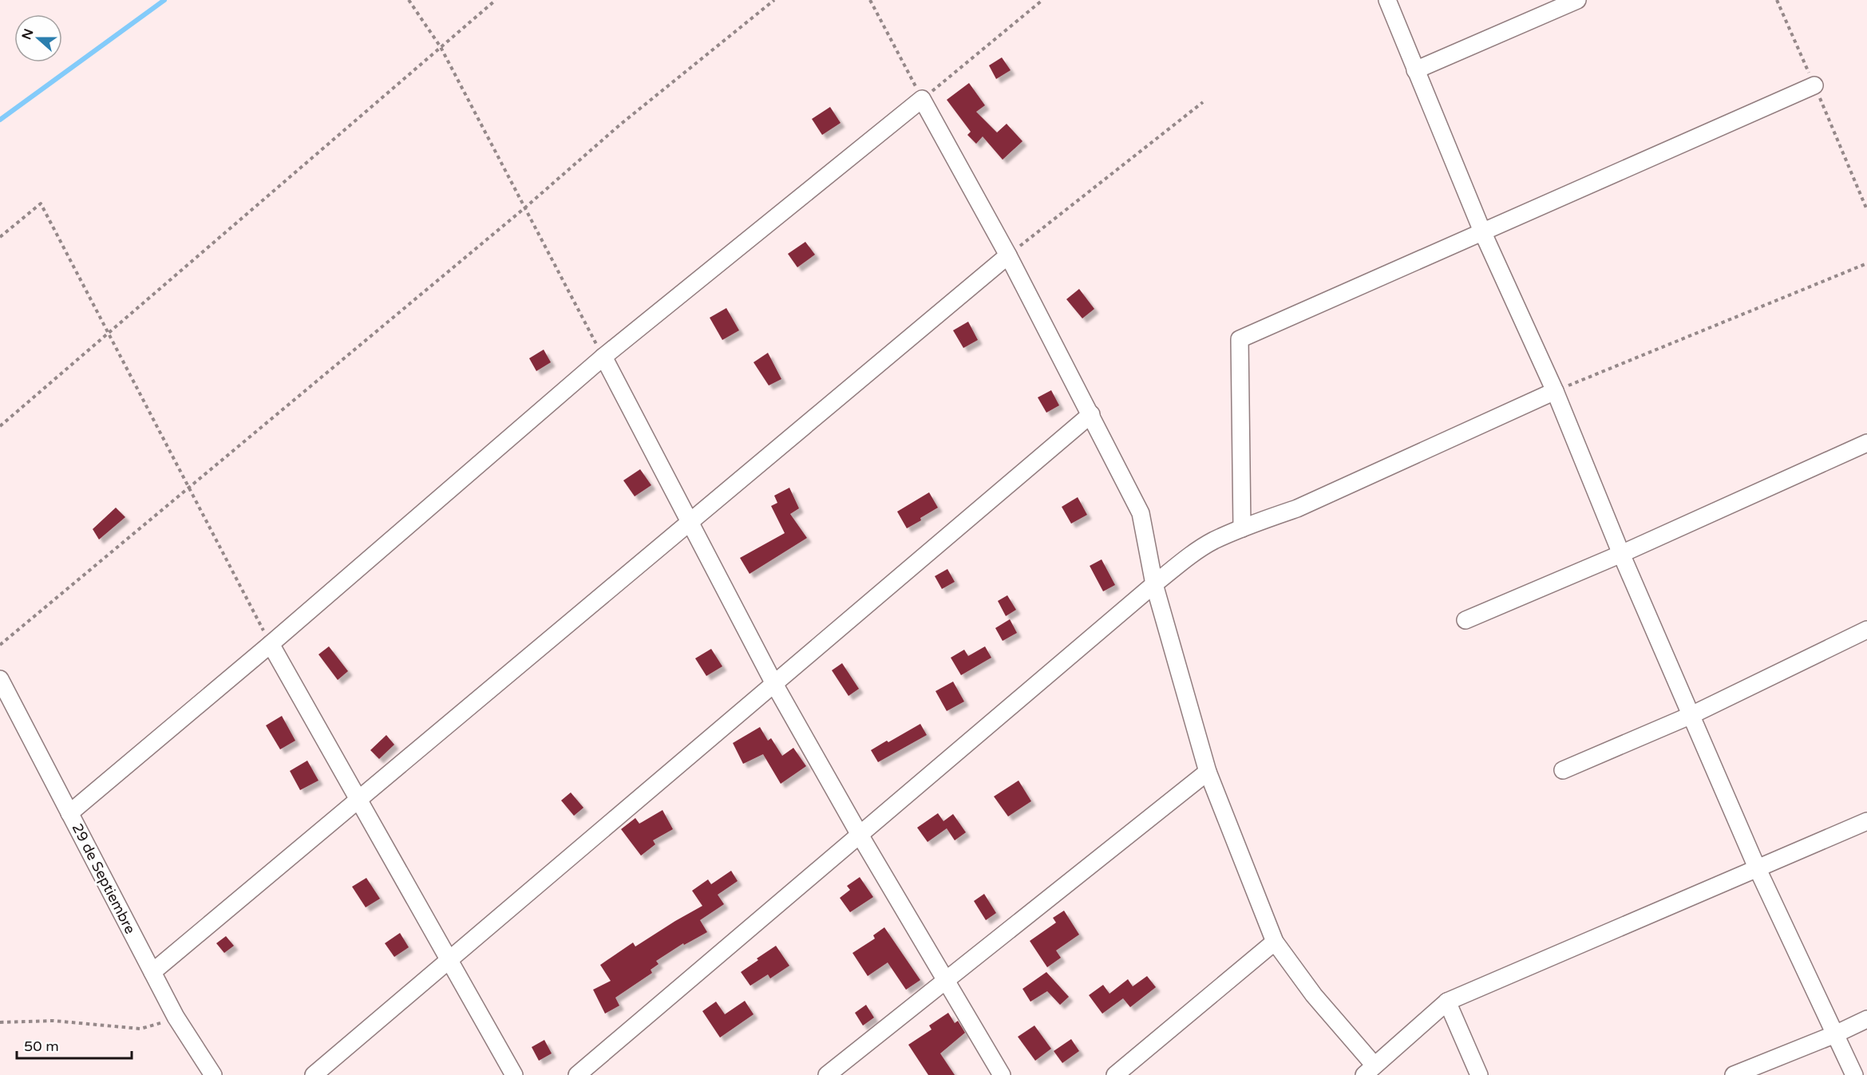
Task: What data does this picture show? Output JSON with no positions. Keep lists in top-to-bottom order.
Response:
{
  "streets": {
    "street": ["29 de Septiembre"]
  },
  "scale_bar": "50 m",
  "north": "left"
}
